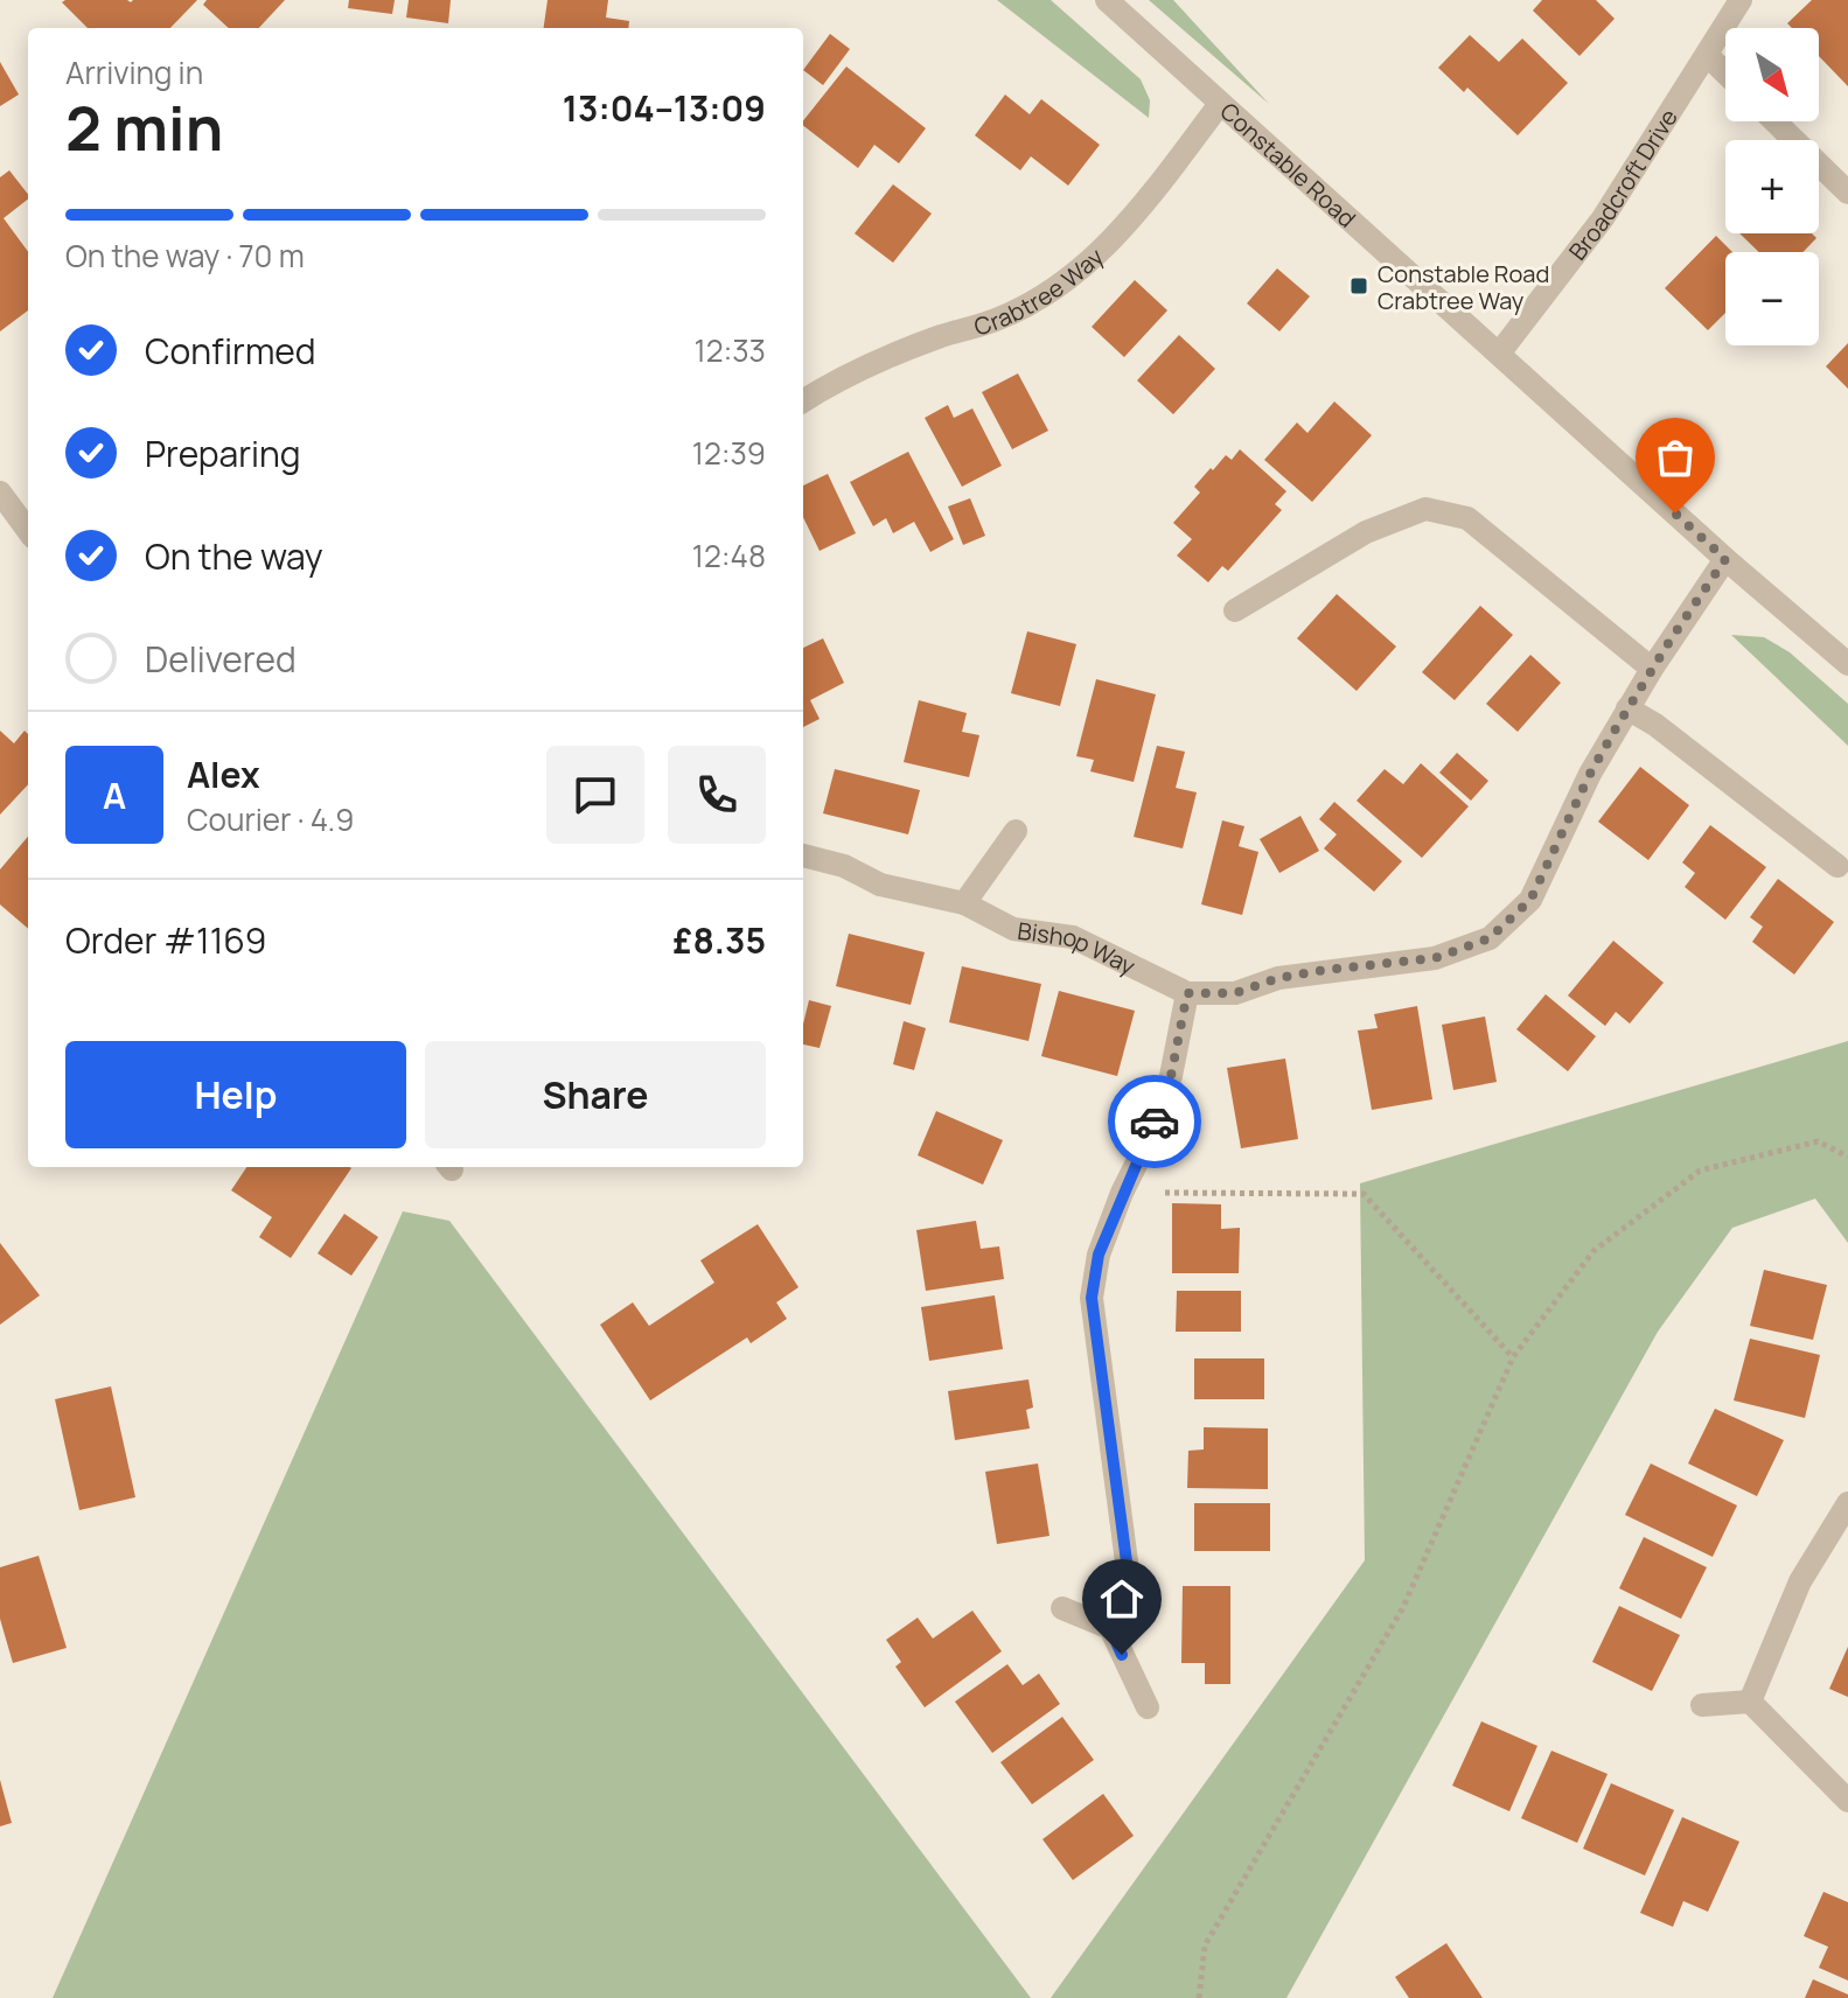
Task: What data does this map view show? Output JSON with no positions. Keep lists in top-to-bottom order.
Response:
{
  "streets": {
    "street": [
      "Constable Road",
      "Broadcroft Drive",
      "Crabtree Way",
      "Bishop Way"
    ]
  },
  "crossings": [
    ["Constable Road", "Broadcroft Drive"],
    ["Constable Road", "Crabtree Way"],
    ["Constable Road", "Bishop Way"]
  ],
  "places": {
    "transit": ["Constable Road Crabtree Way"]
  },
  "north": "bottom right",
  "page": {
    "map_buttons": ["+", "−"],
    "heading": ["2 min", "Arriving in", "13:04–13:09"],
    "panel": [
      "Alex",
      "Courier · 4.9",
      "Order #1169",
      "£8.35"
    ],
    "bar": "On the way · 70 m",
    "list": [
      ["Confirmed", "12:33"],
      ["Preparing", "12:39"],
      ["On the way", "12:48"],
      "Delivered"
    ],
    "round": "A",
    "buttons": ["Help", "Share"]
  }
}
